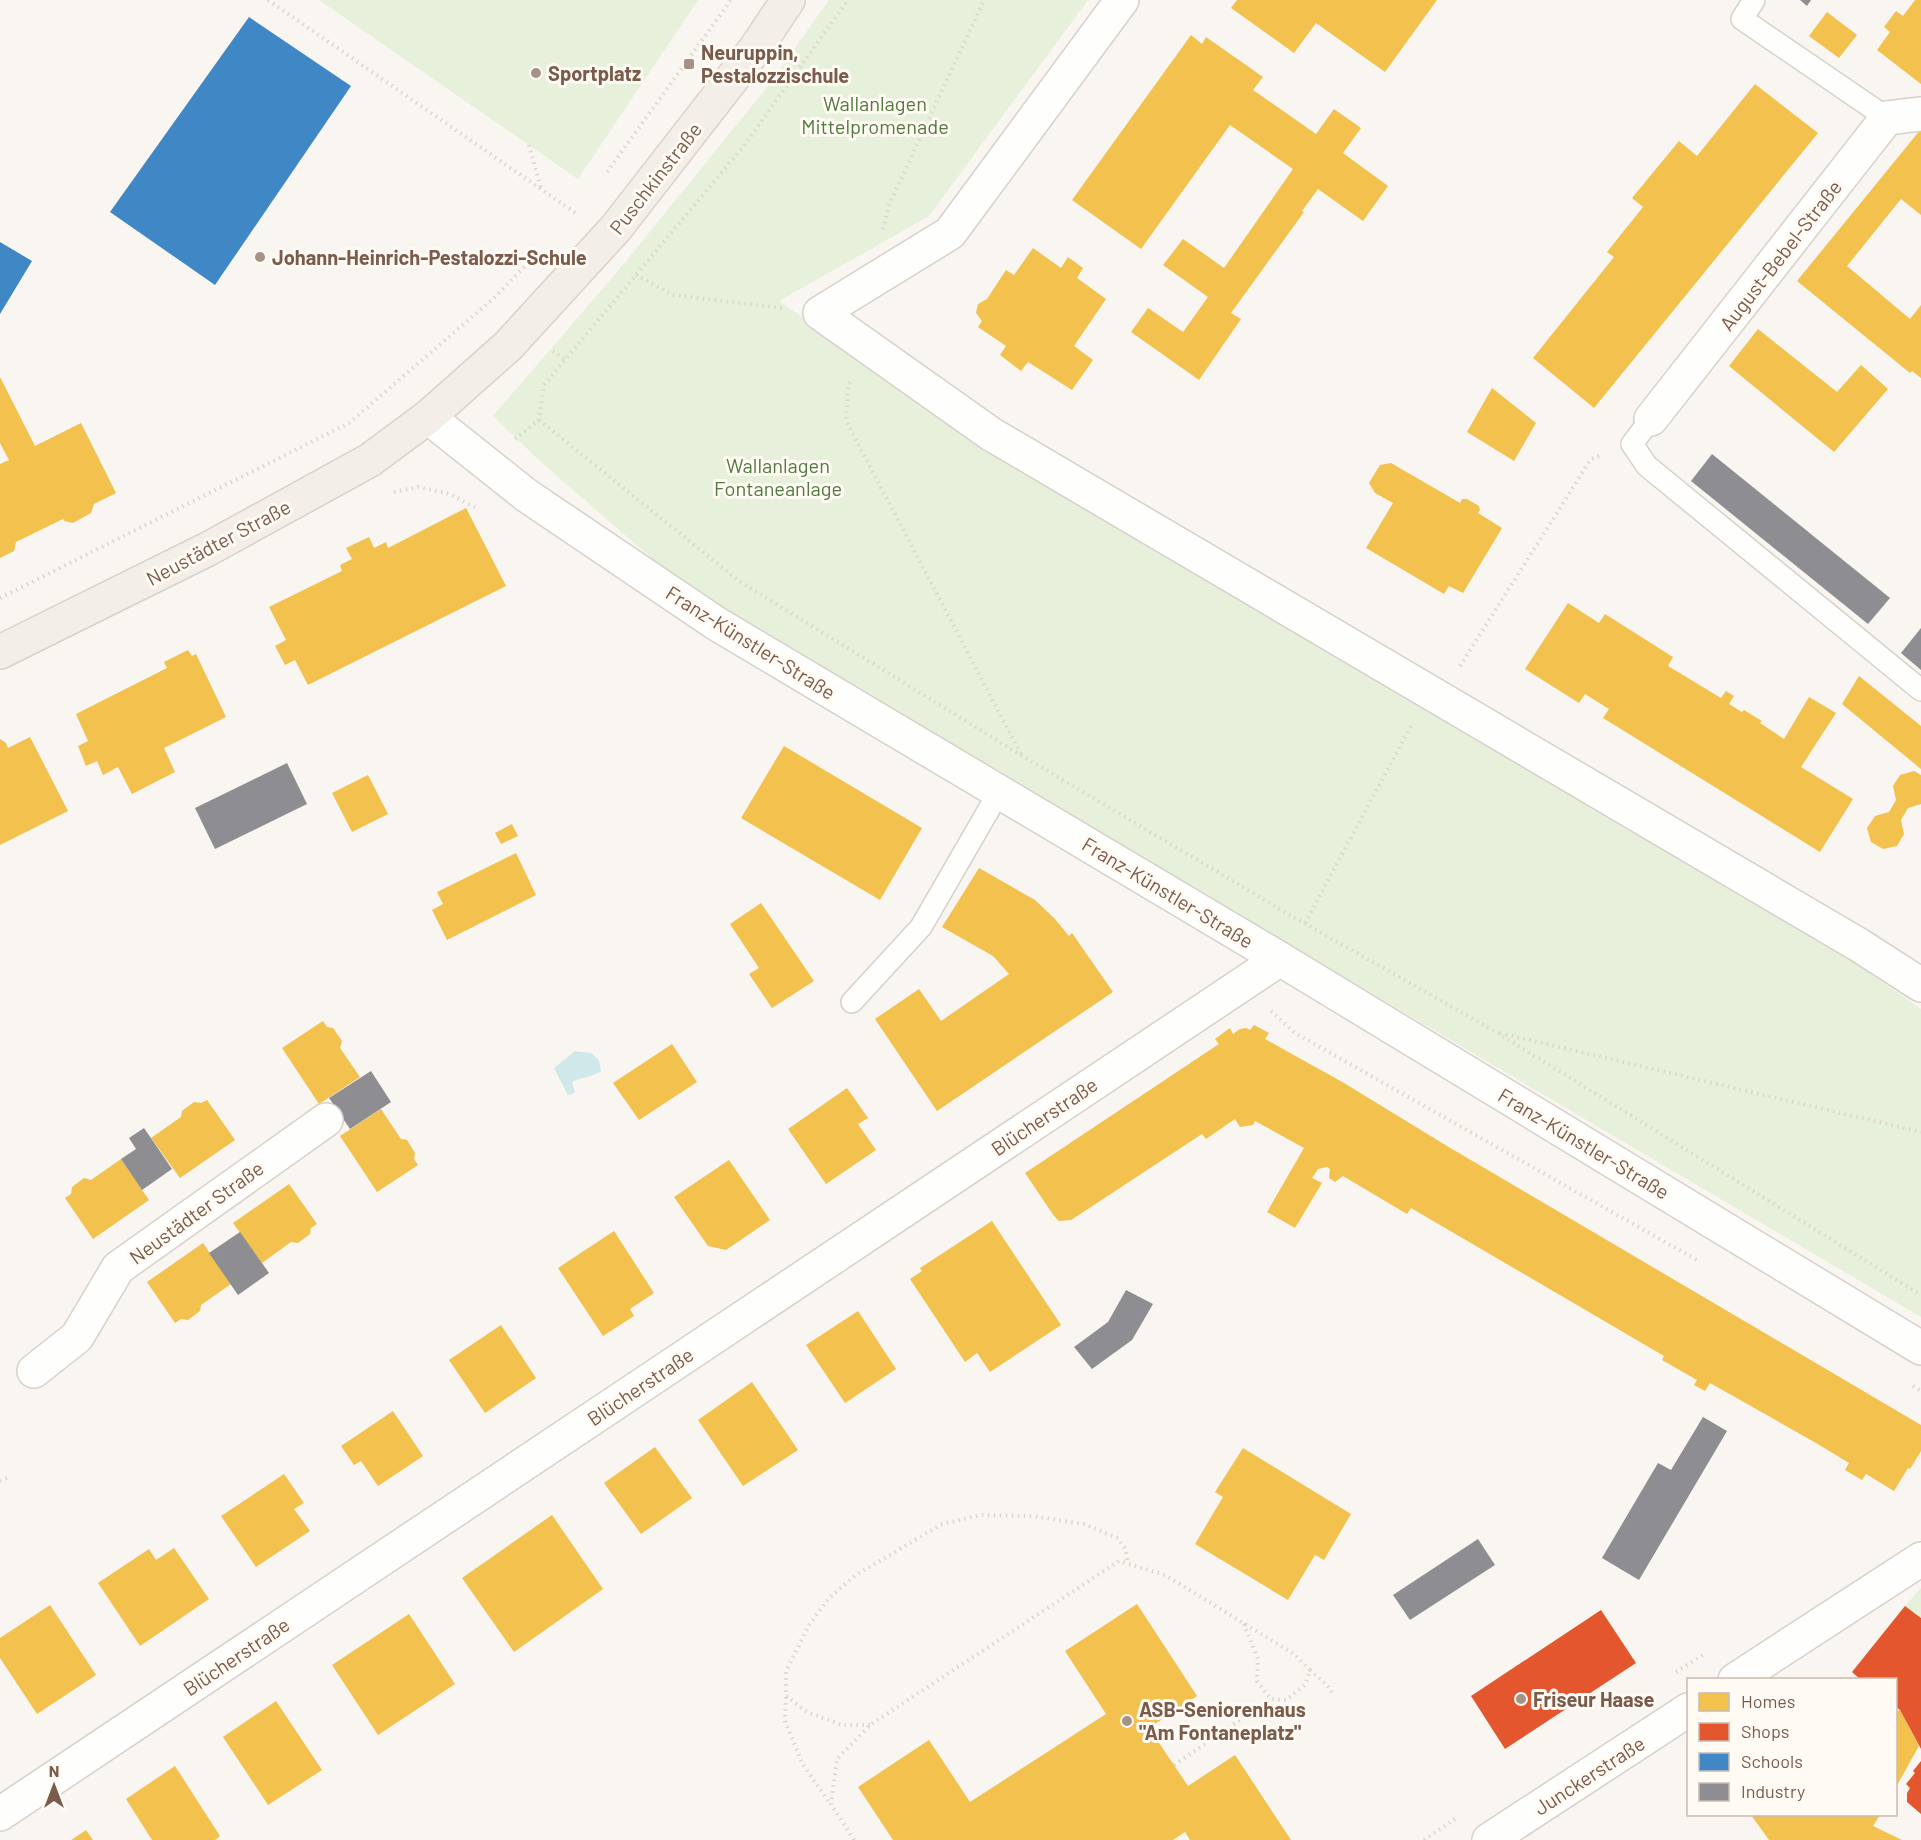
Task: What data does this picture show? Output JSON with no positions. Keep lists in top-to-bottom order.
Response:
{
  "streets": {
    "main road": ["Puschkinstraße", "Neustädter Straße"],
    "street": [
      "August-Bebel-Straße",
      "Franz-Künstler-Straße",
      "Blücherstraße",
      "Junckerstraße"
    ]
  },
  "crossings": [
    ["Puschkinstraße", "Neustädter Straße"],
    ["Puschkinstraße", "Franz-Künstler-Straße"],
    ["Neustädter Straße", "Franz-Künstler-Straße"],
    ["Franz-Künstler-Straße", "Blücherstraße"]
  ],
  "parks": ["Wallanlagen Mittelpromenade", "Wallanlagen Fontaneanlage"],
  "places": {
    "transit": ["Neuruppin, Pestalozzischule"],
    "other": [
      "Sportplatz",
      "Johann-Heinrich-Pestalozzi-Schule",
      "Friseur Haase",
      "ASB-Seniorenhaus \"Am Fontaneplatz\""
    ]
  },
  "legend": [
    "Homes",
    "Shops",
    "Schools",
    "Industry"
  ],
  "north": "top"
}
